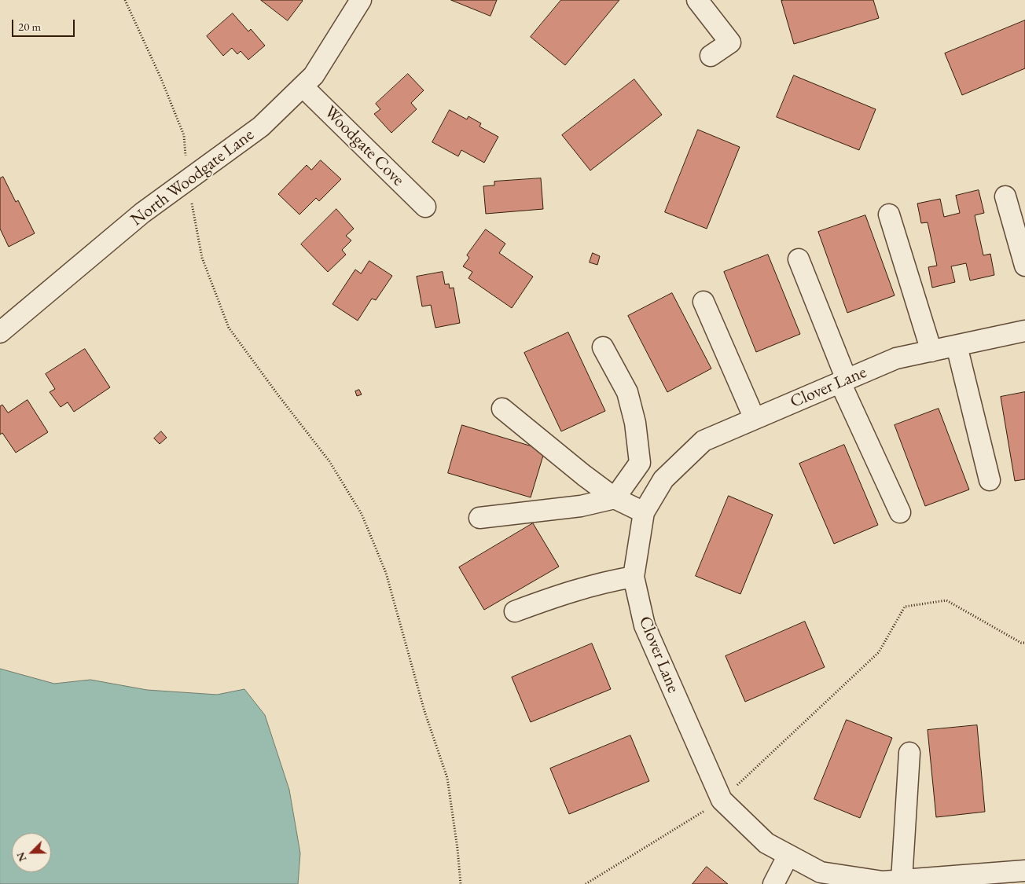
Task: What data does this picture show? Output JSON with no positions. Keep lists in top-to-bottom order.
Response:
{
  "streets": {
    "street": ["Woodgate Cove", "North Woodgate Lane", "Clover Lane"]
  },
  "crossings": [
    ["Woodgate Cove", "North Woodgate Lane"]
  ],
  "scale_bar": "20 m",
  "north": "bottom left"
}
